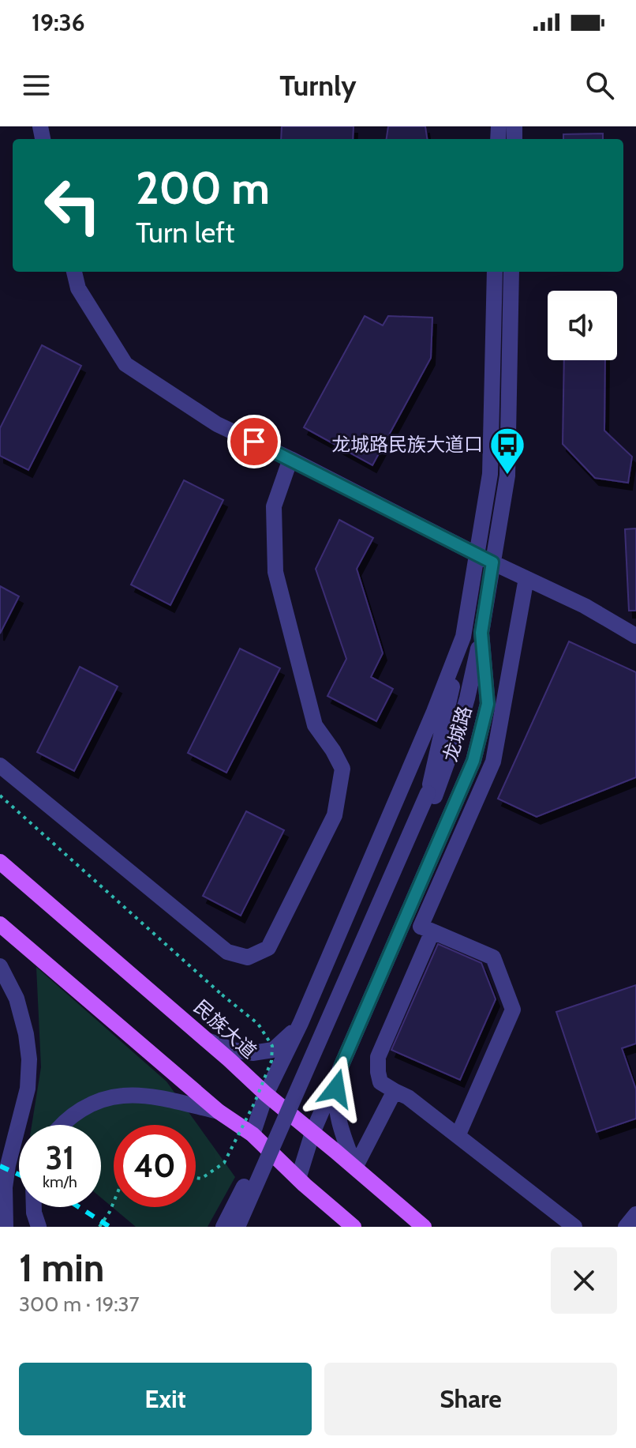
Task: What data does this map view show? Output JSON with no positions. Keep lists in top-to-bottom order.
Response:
{
  "streets": {
    "main road": ["民族大道"],
    "street": ["龙城路"]
  },
  "crossings": [
    ["龙城路", "民族大道"]
  ],
  "places": {
    "bus stop": ["龙城路民族大道口"]
  },
  "page": {
    "status": "19:36",
    "header": "Turnly",
    "turn": ["200 m", "Turn left"],
    "speed": "31 km/h",
    "limit": "40",
    "heading": ["1 min", "300 m · 19:37"],
    "buttons": ["Exit", "Share"]
  }
}
